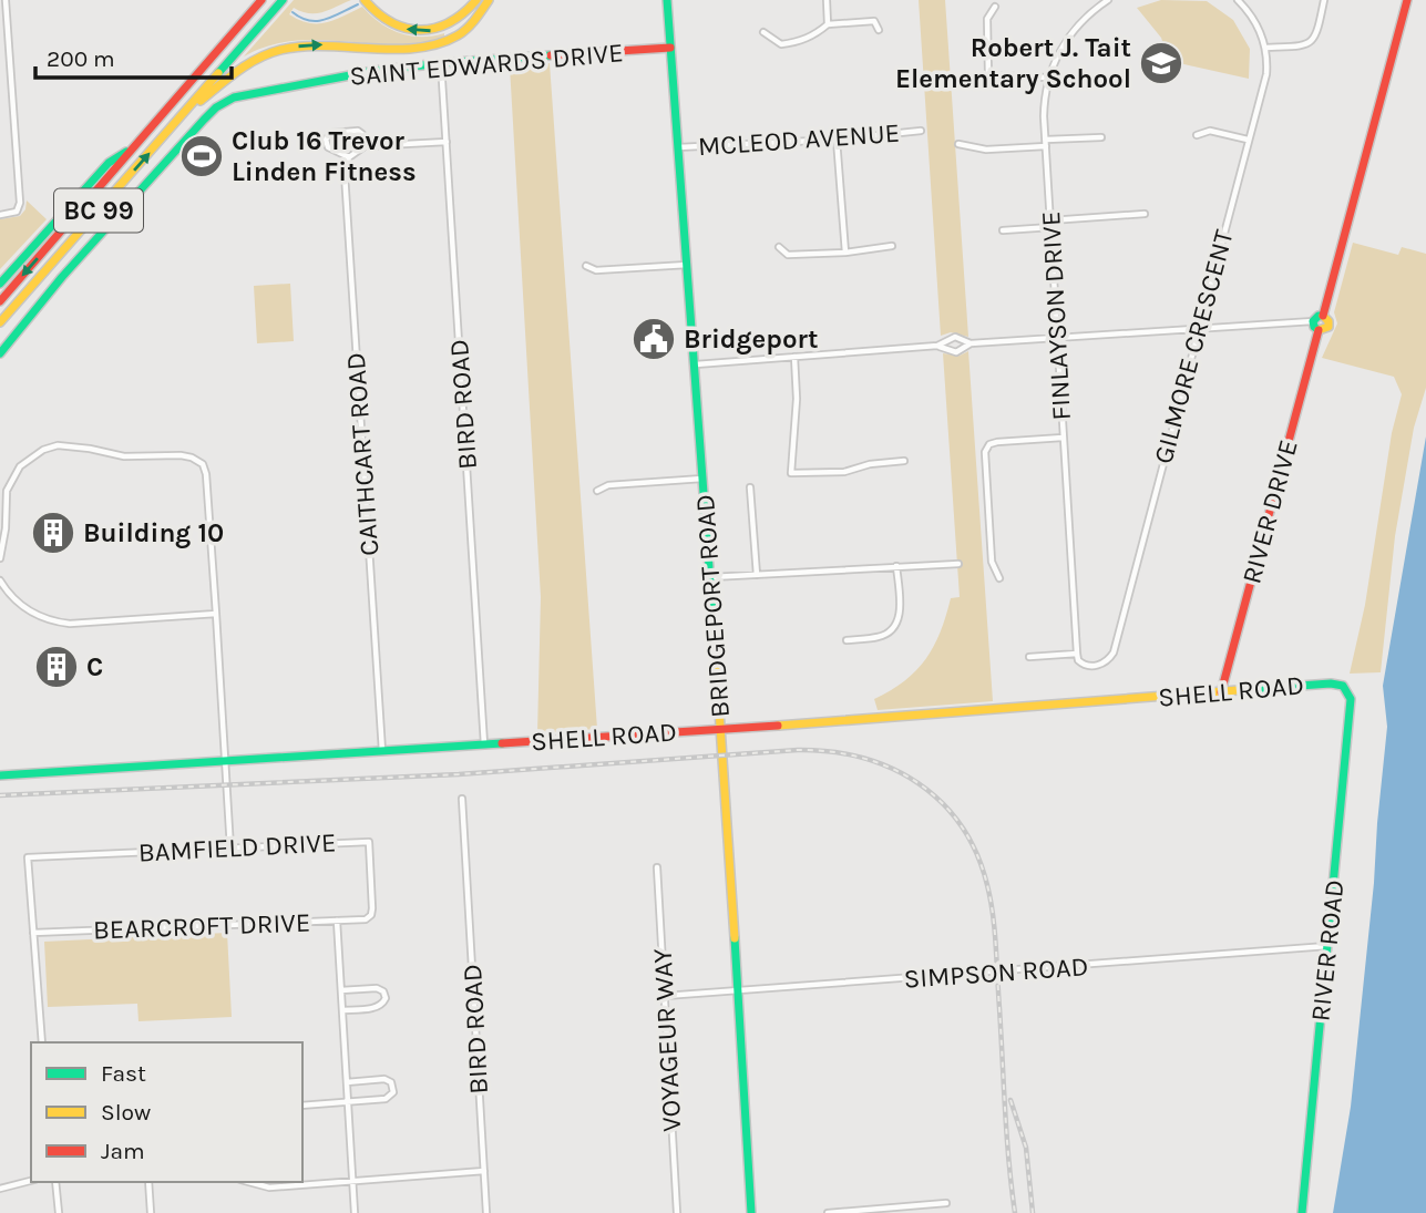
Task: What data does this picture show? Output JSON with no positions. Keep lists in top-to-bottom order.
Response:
{
  "streets": {
    "main road": [
      "SAINT EDWARDS DRIVE",
      "BC 99",
      "RIVER DRIVE",
      "BRIDGEPORT ROAD",
      "SHELL ROAD",
      "RIVER ROAD"
    ],
    "street": [
      "MCLEOD AVENUE",
      "FINLAYSON DRIVE",
      "GILMORE CRESCENT",
      "BIRD ROAD",
      "CAITHCART ROAD",
      "BAMFIELD DRIVE",
      "BEARCROFT DRIVE",
      "SIMPSON ROAD",
      "VOYAGEUR WAY"
    ]
  },
  "crossings": [
    ["SAINT EDWARDS DRIVE", "BIRD ROAD"],
    ["SAINT EDWARDS DRIVE", "BRIDGEPORT ROAD"],
    ["MCLEOD AVENUE", "BRIDGEPORT ROAD"],
    ["FINLAYSON DRIVE", "GILMORE CRESCENT"],
    ["BIRD ROAD", "SHELL ROAD"],
    ["CAITHCART ROAD", "SHELL ROAD"],
    ["RIVER DRIVE", "SHELL ROAD"],
    ["BRIDGEPORT ROAD", "SHELL ROAD"],
    ["BRIDGEPORT ROAD", "SIMPSON ROAD"],
    ["SHELL ROAD", "RIVER ROAD"],
    ["BAMFIELD DRIVE", "BEARCROFT DRIVE"],
    ["RIVER ROAD", "SIMPSON ROAD"],
    ["SIMPSON ROAD", "VOYAGEUR WAY"]
  ],
  "places": {
    "school or university": ["Robert J. Tait Elementary School"],
    "sports": ["Club 16 Trevor Linden Fitness"],
    "public building": ["Bridgeport"],
    "building": ["Building 10", "C"]
  },
  "legend": ["Fast", "Slow", "Jam"],
  "scale_bar": "200 m"
}
